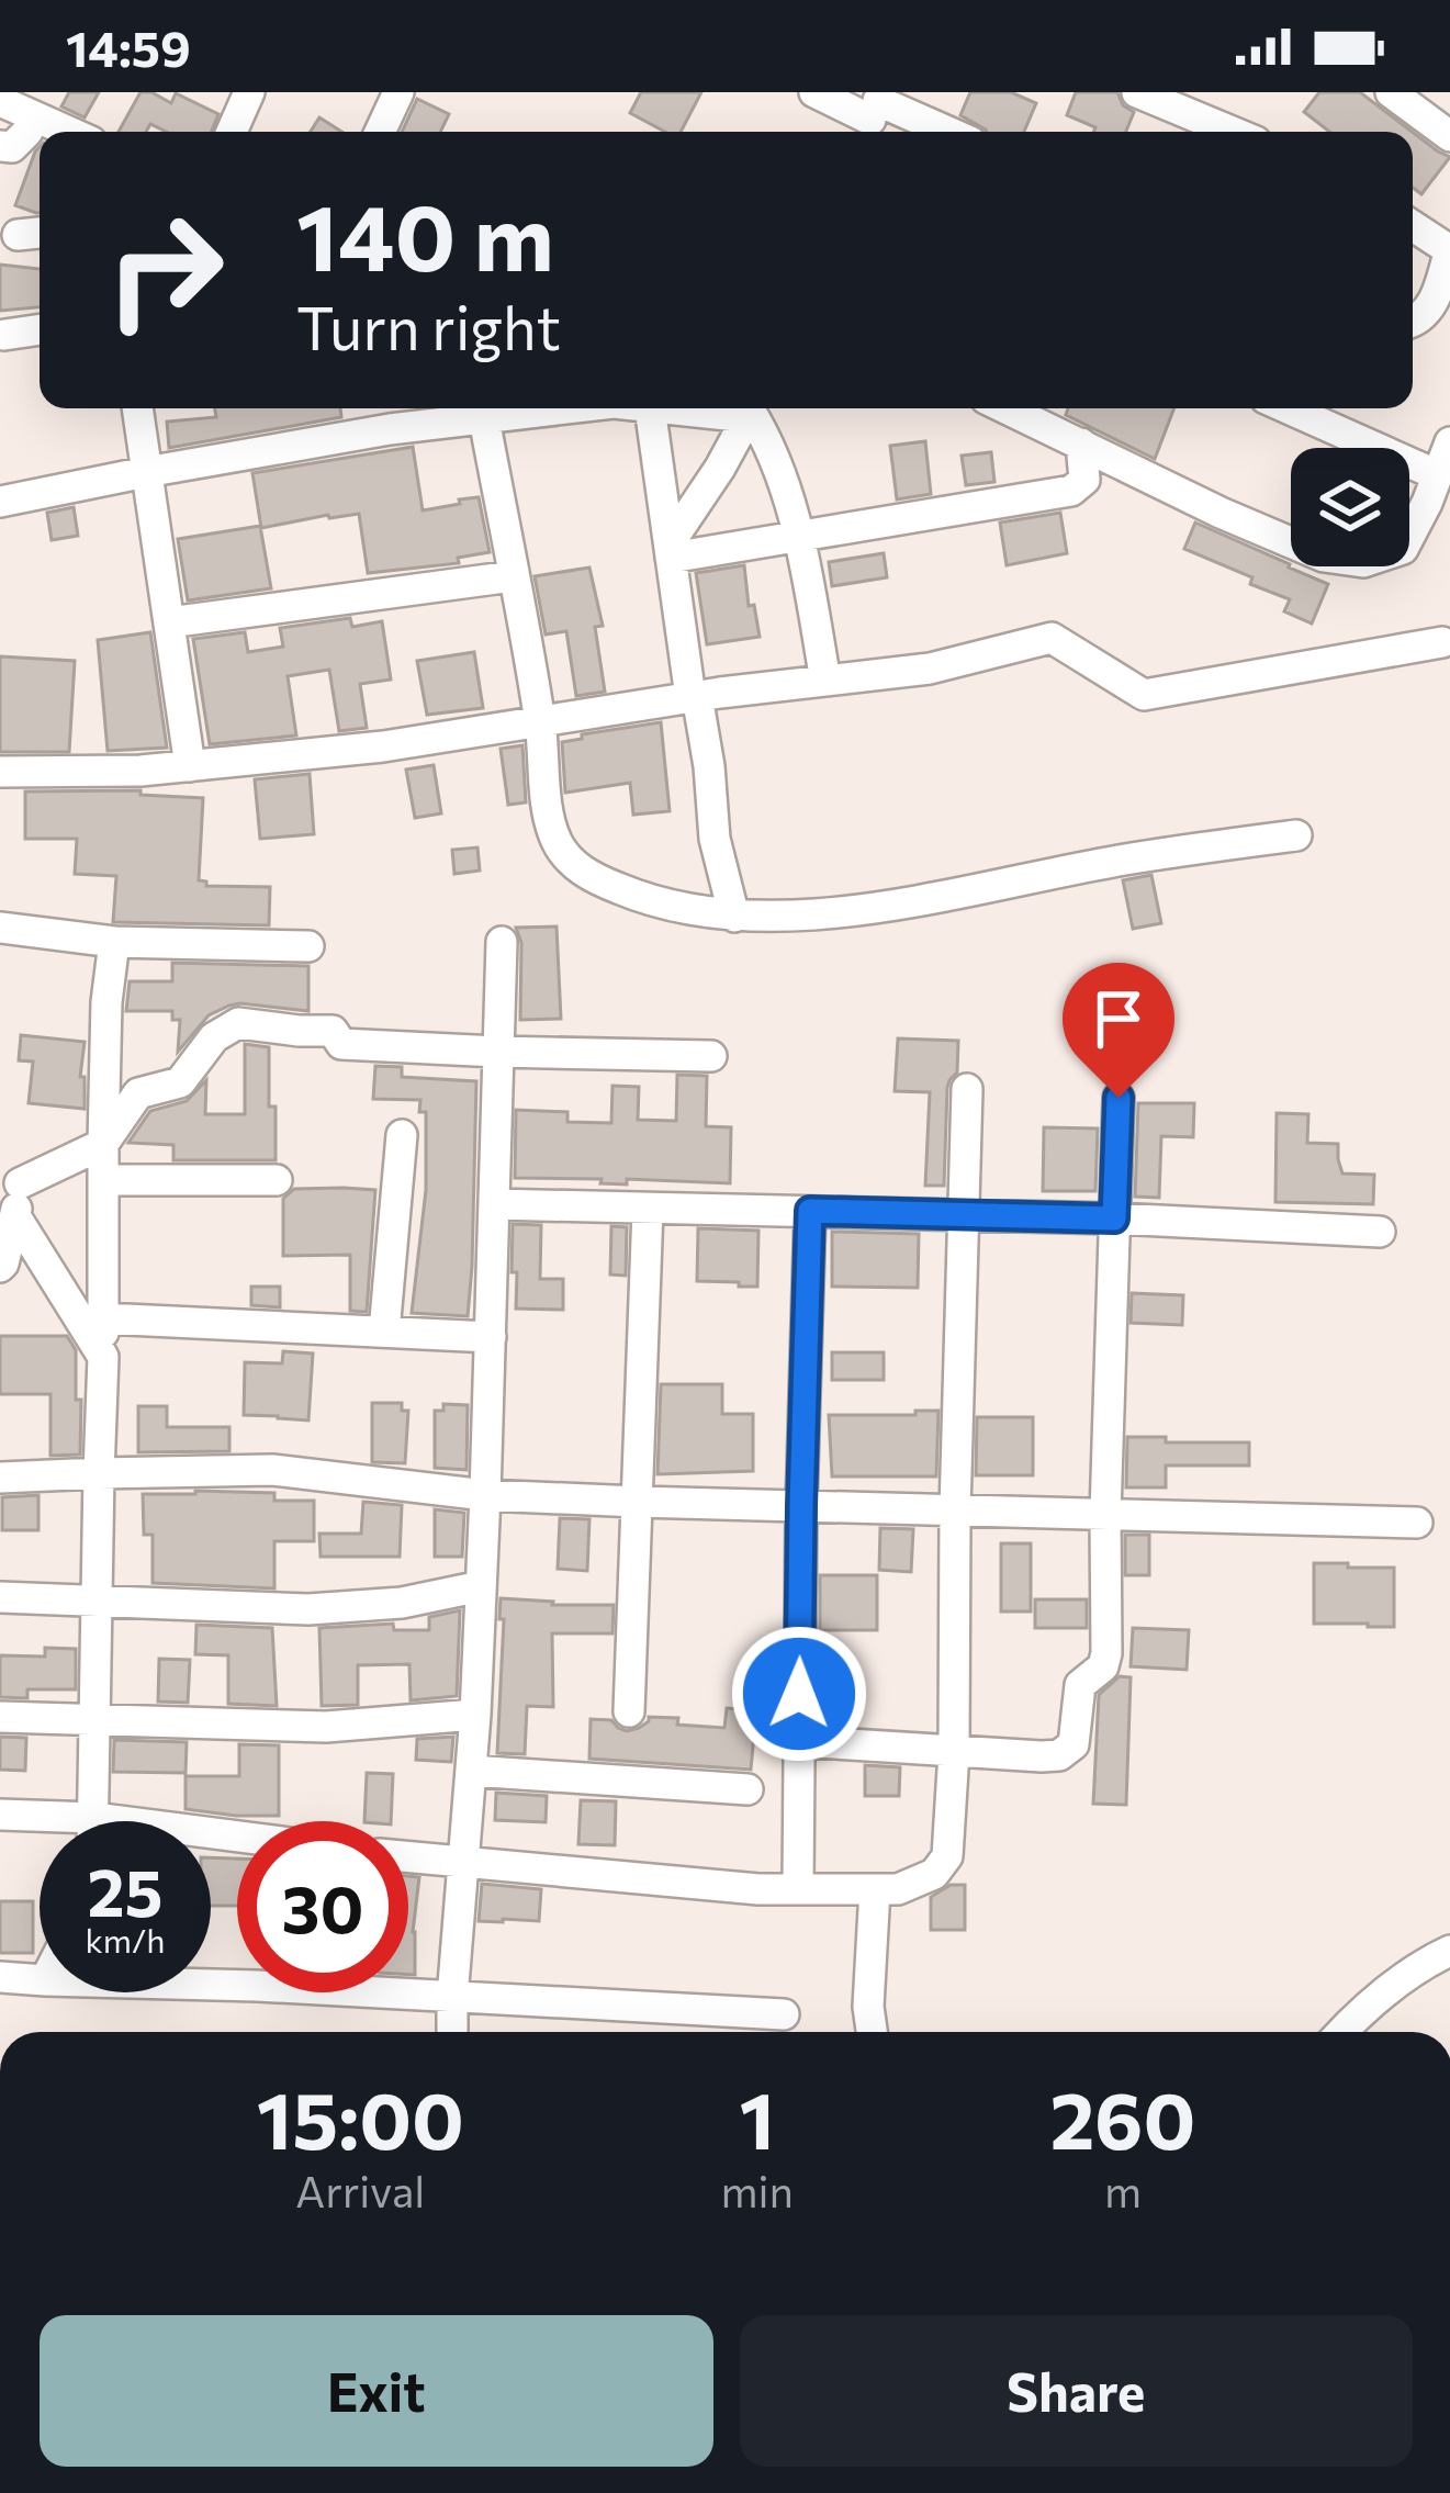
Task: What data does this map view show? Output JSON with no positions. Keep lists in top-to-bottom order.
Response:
{
  "page": {
    "status": "14:59",
    "turn": ["140 m", "Turn right"],
    "speed": "25 km/h",
    "limit": "30",
    "eta": [
      "15:00",
      "Arrival",
      "1",
      "min",
      "260",
      "m"
    ],
    "buttons": ["Exit", "Share"]
  }
}
